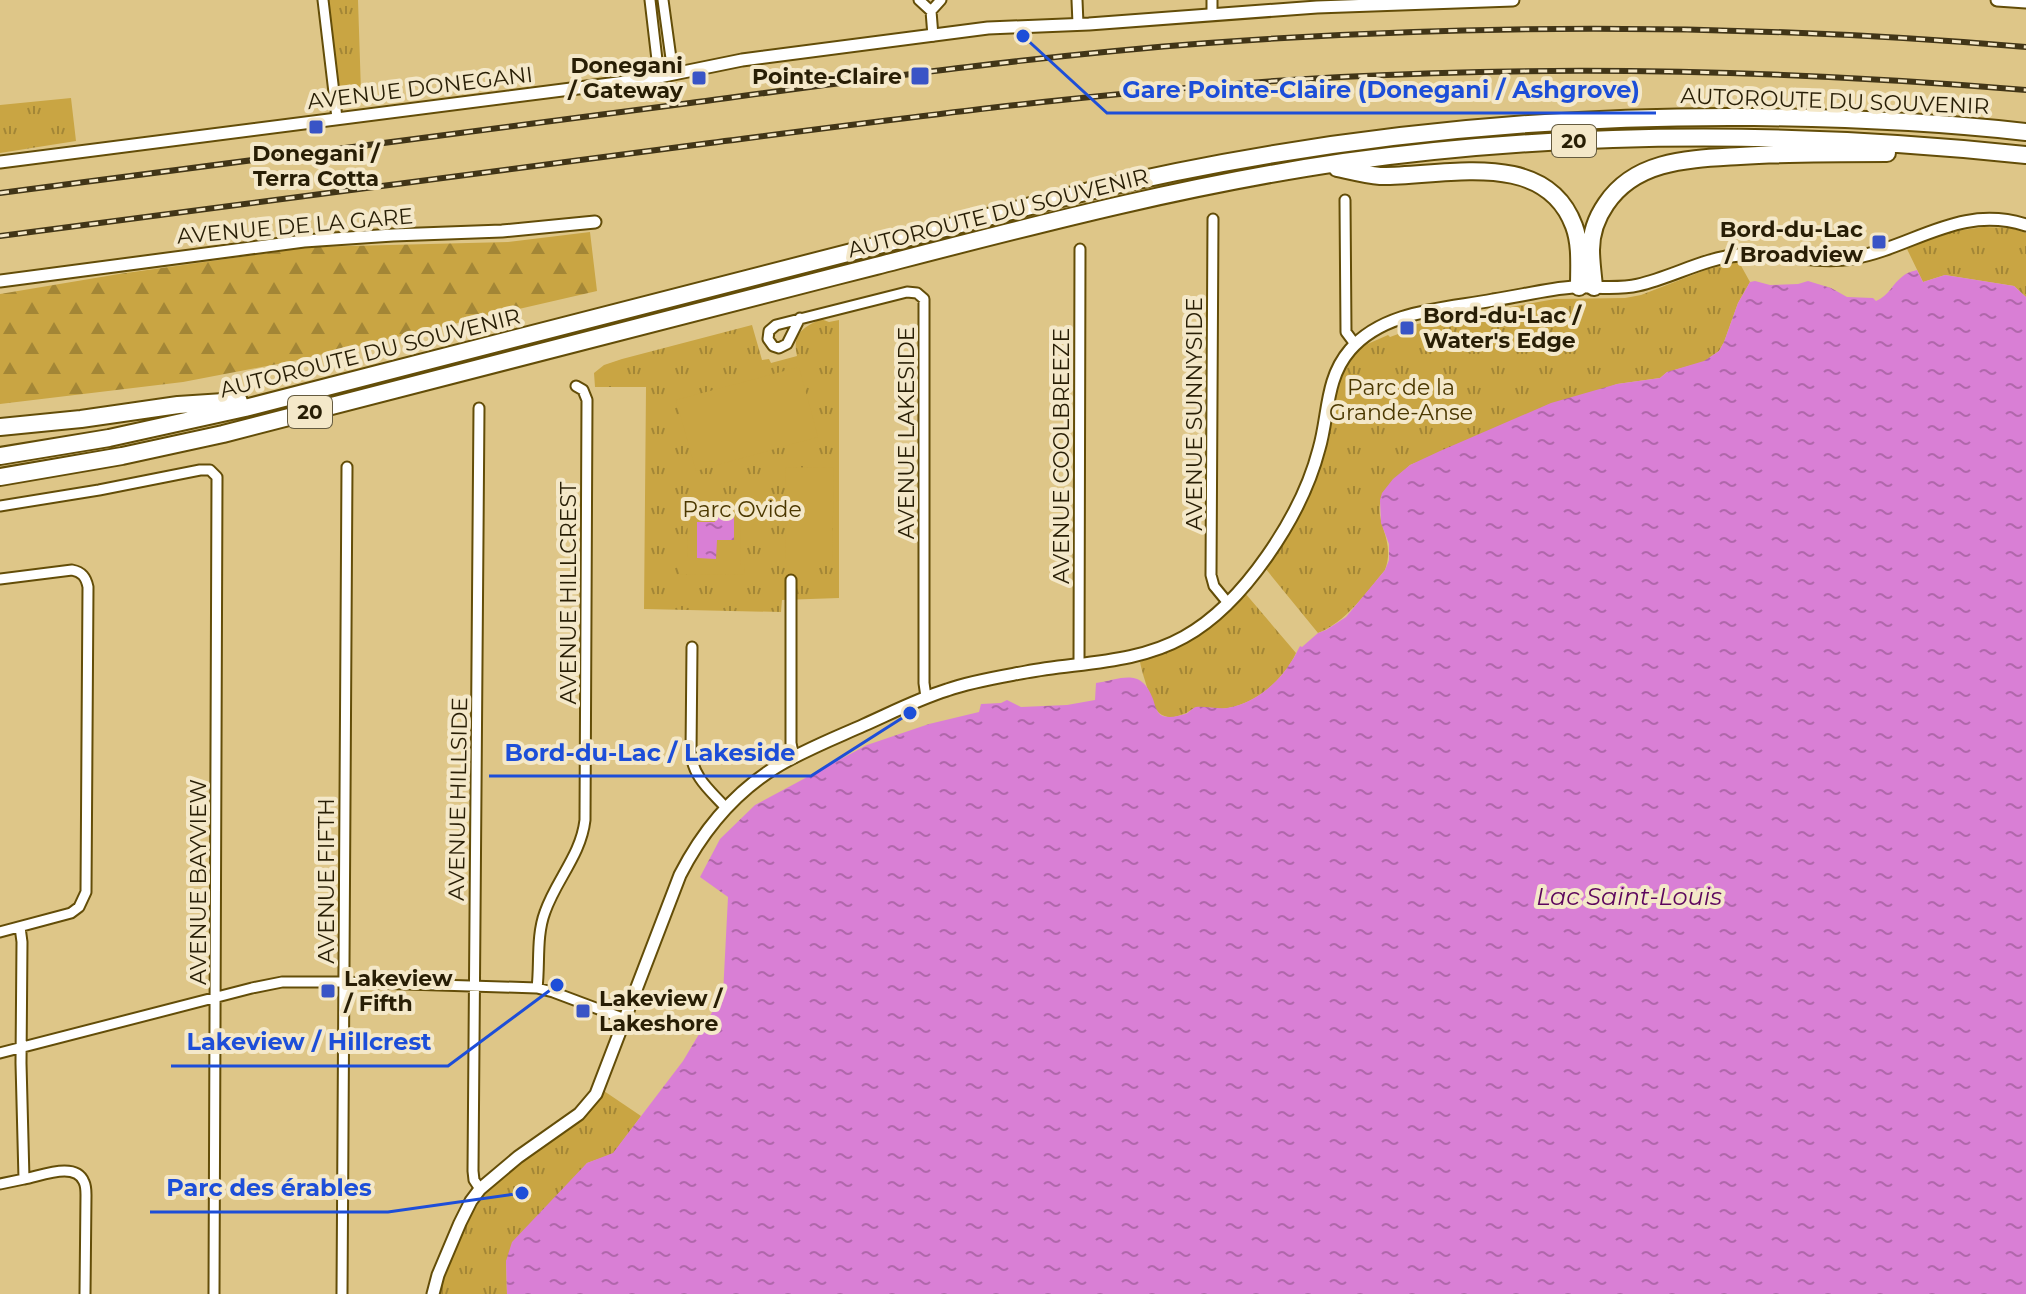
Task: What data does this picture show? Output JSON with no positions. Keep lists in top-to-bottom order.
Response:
{
  "streets": {
    "highway": ["AUTOROUTE DU SOUVENIR", "20"],
    "street": [
      "AVENUE DONEGANI",
      "AVENUE DE LA GARE",
      "AVENUE SUNNYSIDE",
      "AVENUE LAKESIDE",
      "AVENUE COOLBREEZE",
      "AVENUE HILLCREST",
      "AVENUE HILLSIDE",
      "AVENUE FIFTH",
      "AVENUE BAYVIEW"
    ]
  },
  "water": ["Lac Saint-Louis"],
  "parks": ["Parc de la Grande-Anse", "Parc Ovide"],
  "places": {
    "other": [
      "Gare Pointe-Claire (Donegani / Ashgrove)",
      "Bord-du-Lac / Lakeside",
      "Lakeview / Hillcrest",
      "Parc des érables"
    ],
    "transit": [
      "Pointe-Claire",
      "Donegani / Gateway",
      "Donegani / Terra Cotta",
      "Bord-du-Lac / Broadview",
      "Bord-du-Lac / Water's Edge",
      "Lakeview / Fifth",
      "Lakeview / Lakeshore"
    ]
  }
}
